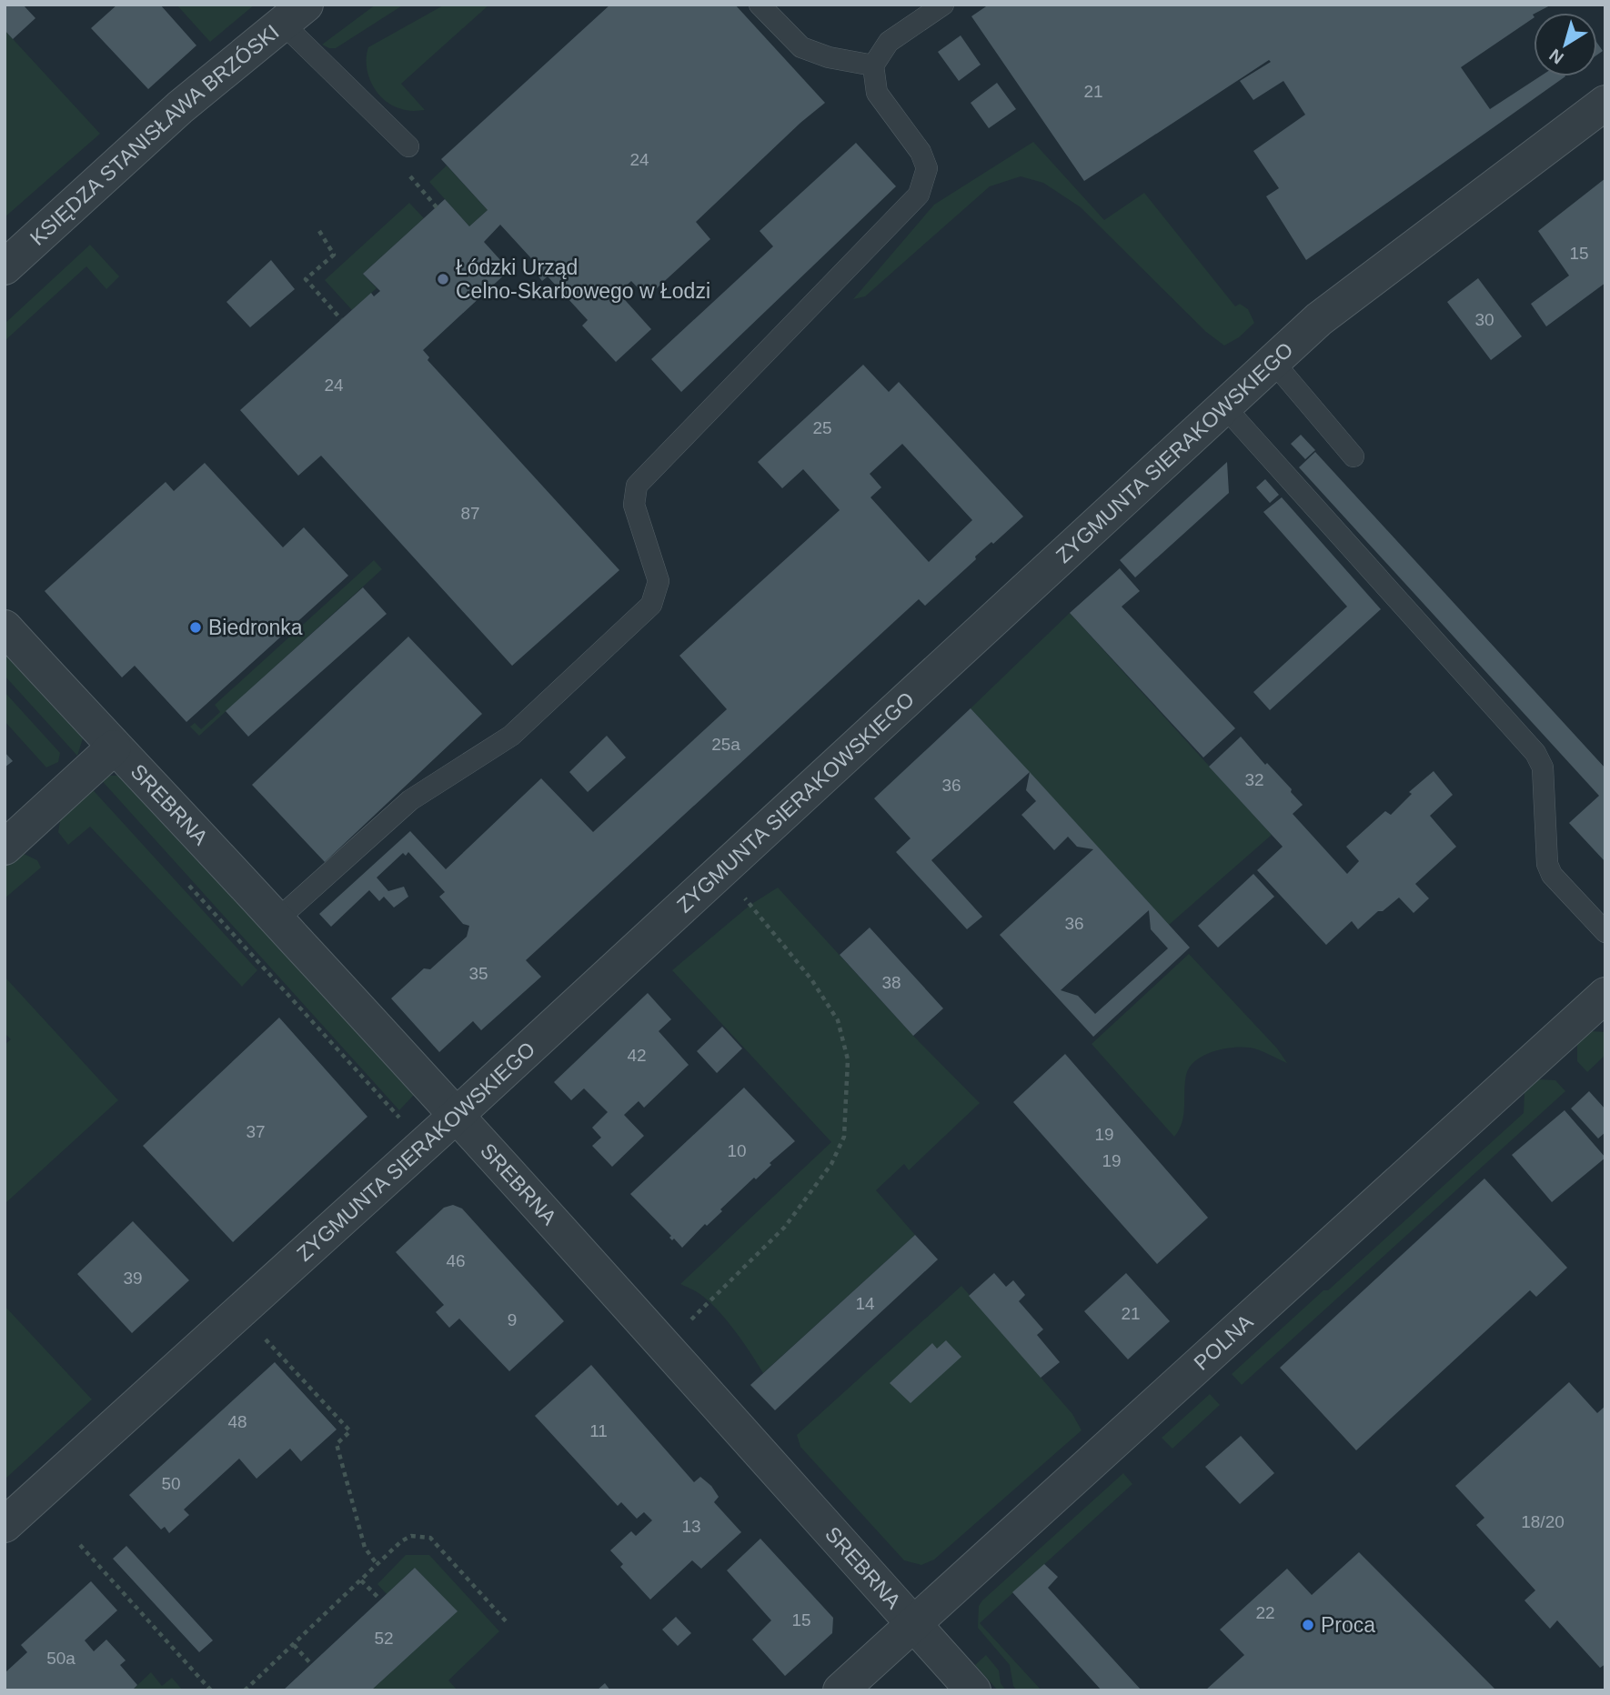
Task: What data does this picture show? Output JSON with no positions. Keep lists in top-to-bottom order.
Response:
{
  "streets": {
    "street": [
      "KSIĘDZA STANISŁAWA BRZÓSKI",
      "ZYGMUNTA SIERAKOWSKIEGO",
      "SREBRNA",
      "POLNA"
    ]
  },
  "crossings": [
    ["ZYGMUNTA SIERAKOWSKIEGO", "SREBRNA"],
    ["SREBRNA", "POLNA"]
  ],
  "places": ["Łódzki Urząd Celno-Skarbowego w Łodzi", "Biedronka", "Proca"],
  "house_numbers": [
    "21",
    "24",
    "15",
    "30",
    "24",
    "25",
    "87",
    "25a",
    "32",
    "36",
    "36",
    "35",
    "38",
    "42",
    "37",
    "19",
    "10",
    "19",
    "46",
    "39",
    "14",
    "21",
    "9",
    "48",
    "11",
    "50",
    "18/20",
    "13",
    "22",
    "15",
    "52",
    "50a"
  ],
  "north": "bottom left"
}
